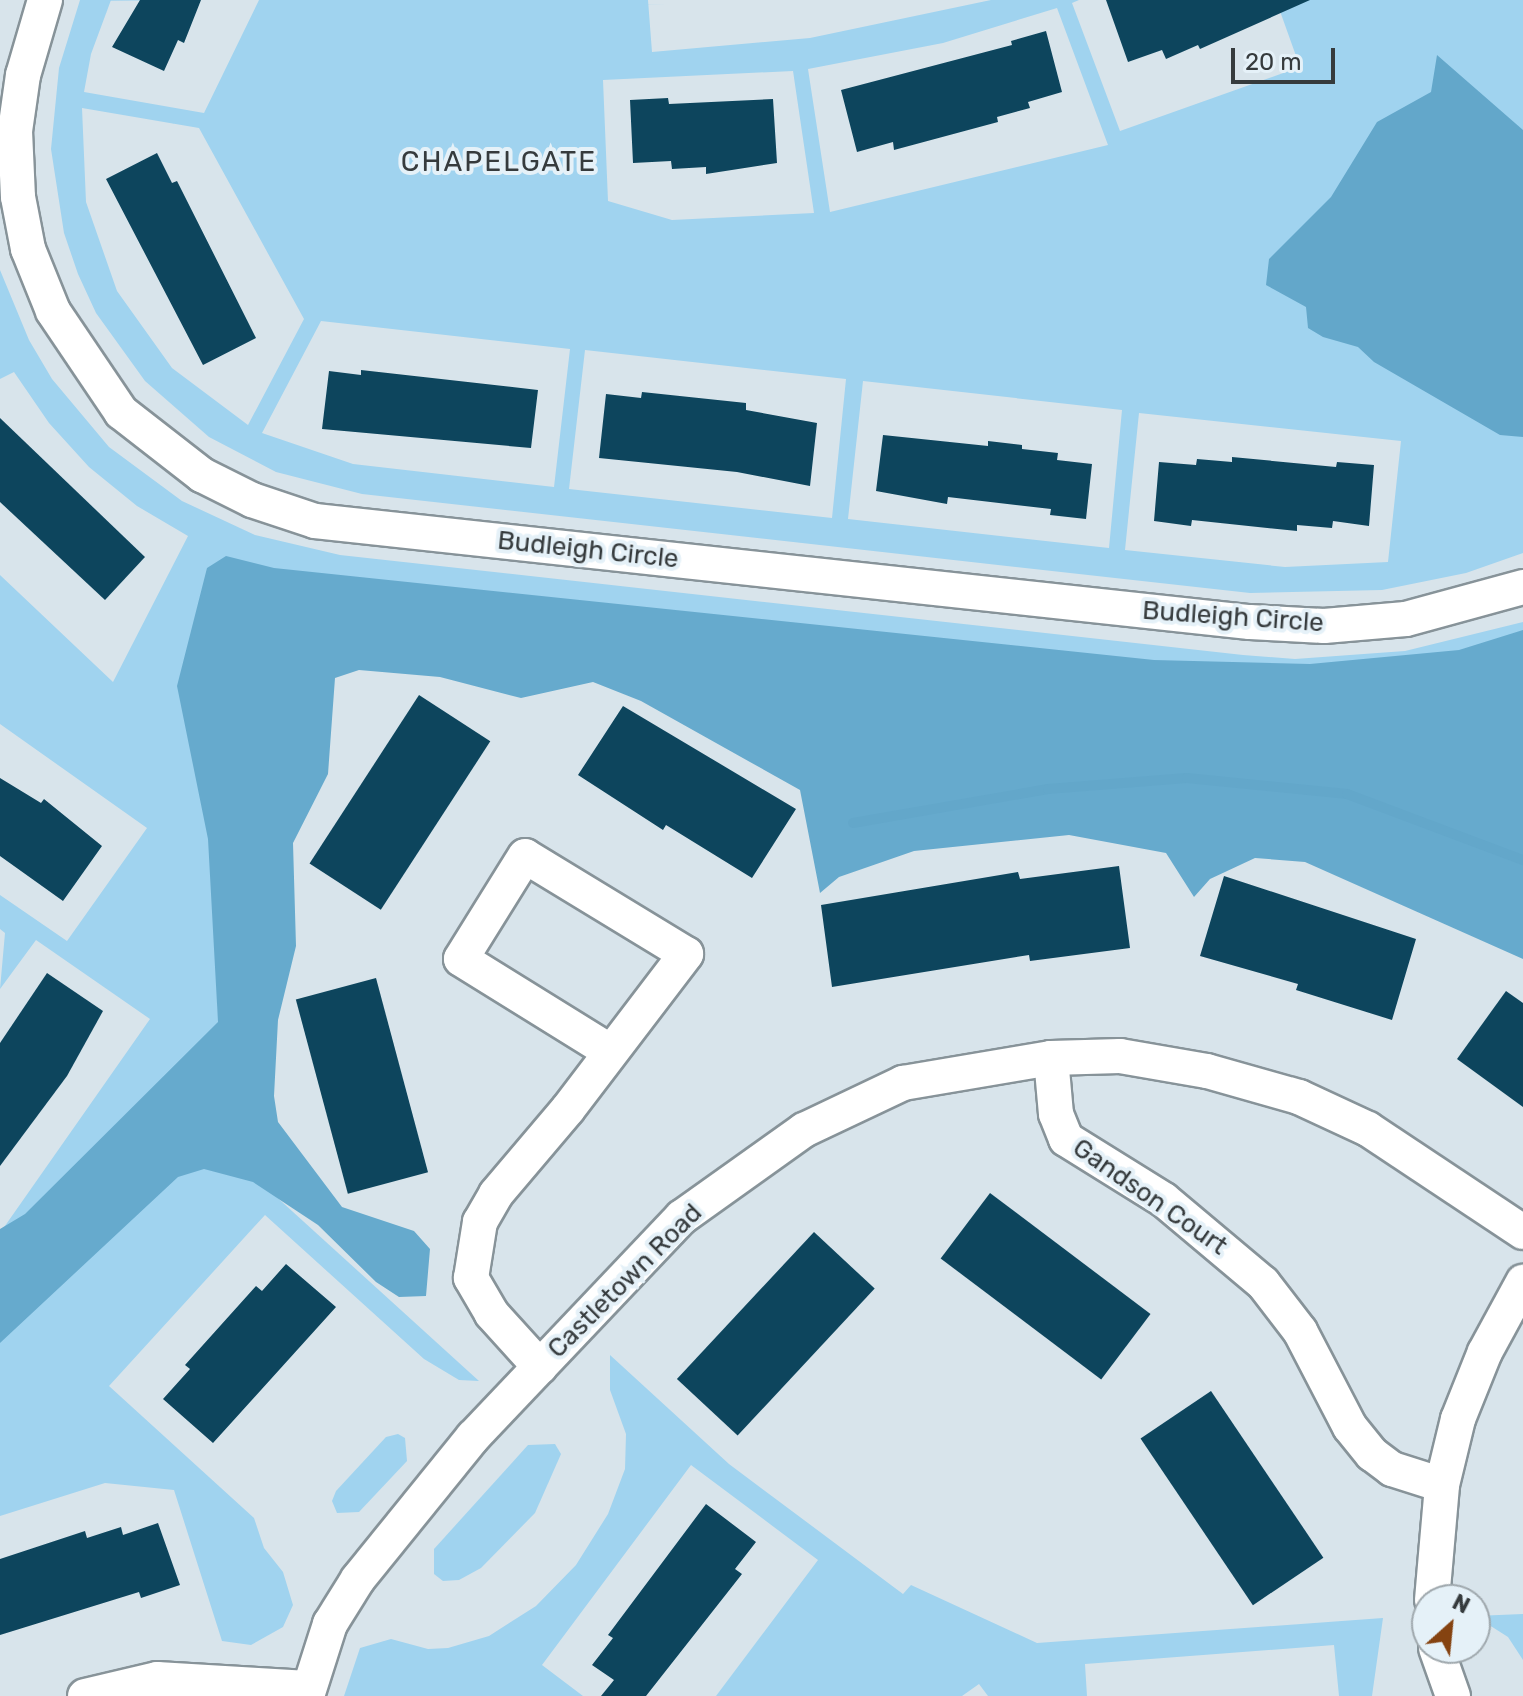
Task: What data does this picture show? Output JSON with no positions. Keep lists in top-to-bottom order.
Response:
{
  "streets": {
    "street": ["Budleigh Circle", "Gandson Court", "Castletown Road"]
  },
  "crossings": [
    ["Gandson Court", "Castletown Road"]
  ],
  "districts": ["CHAPELGATE"],
  "scale_bar": "20 m",
  "north": "top right"
}
